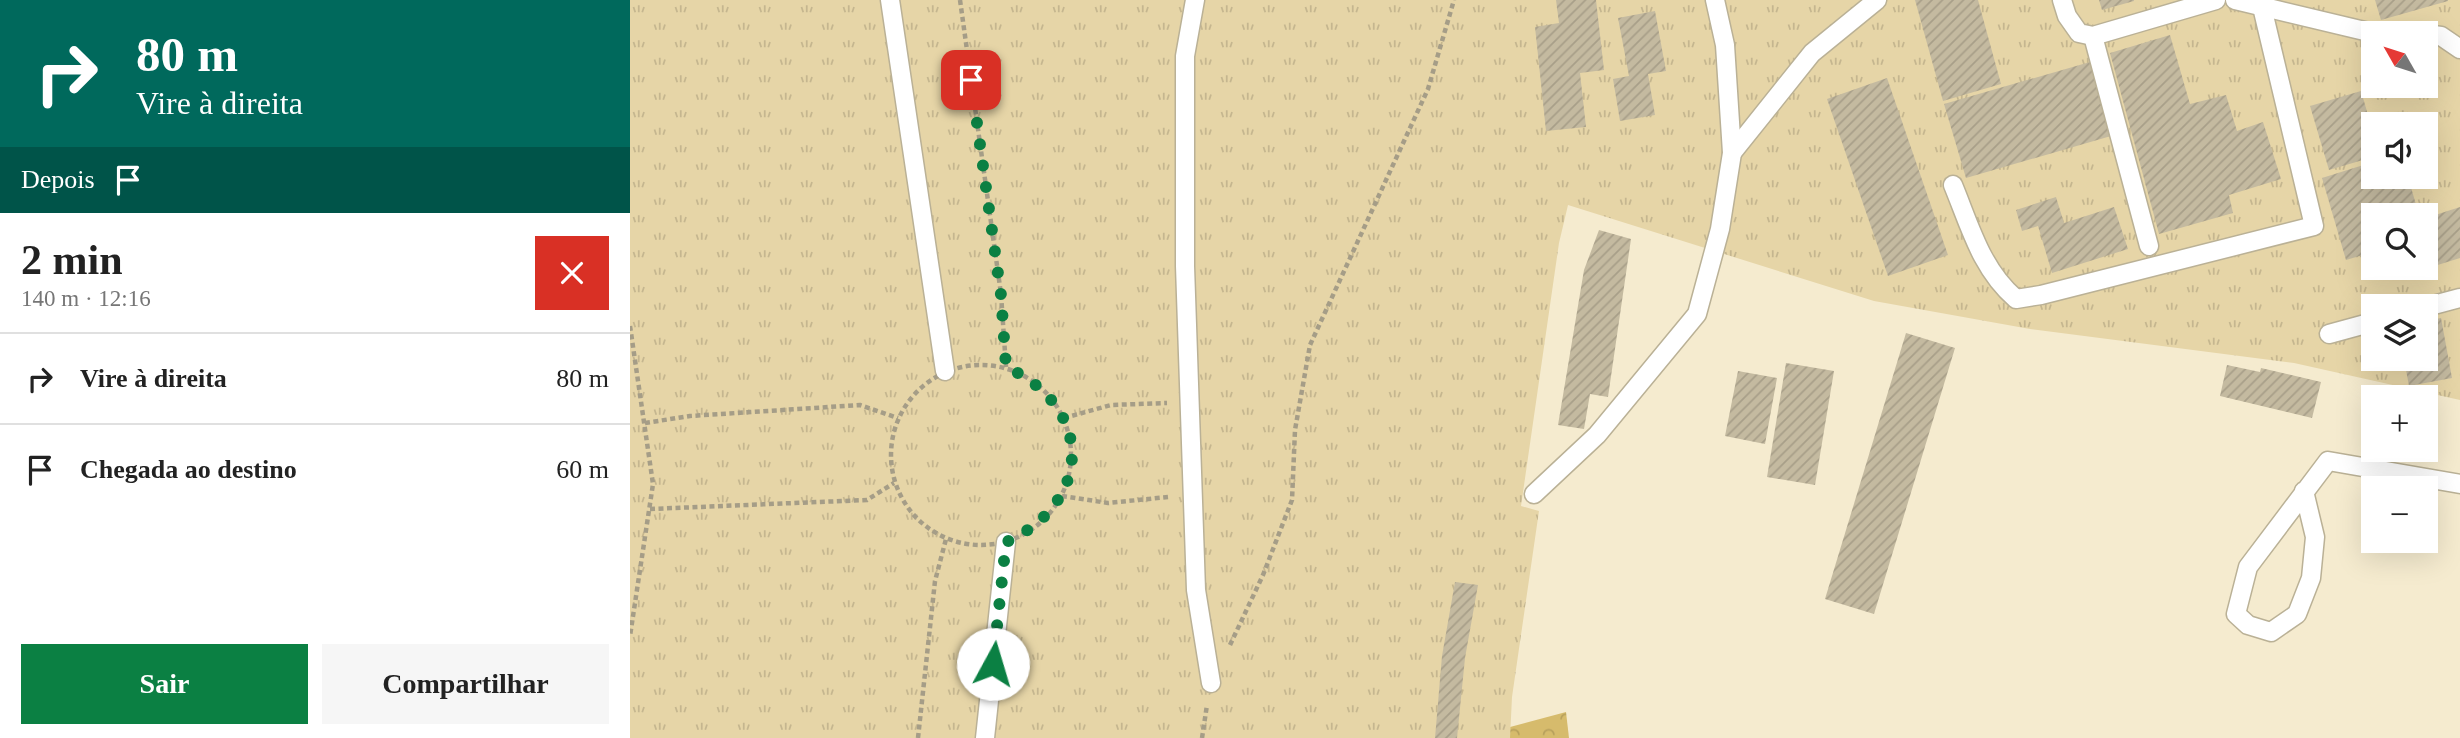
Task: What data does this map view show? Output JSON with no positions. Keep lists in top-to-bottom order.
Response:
{
  "north": "top left",
  "page": {
    "turn": ["80 m", "Vire à direita"],
    "map_buttons": ["+", "−"],
    "then": "Depois",
    "heading": ["2 min", "140 m · 12:16"],
    "list": [
      {
        "name": "Vire à direita",
        "value": "80 m"
      },
      {
        "name": "Chegada ao destino",
        "value": "60 m"
      }
    ],
    "buttons": ["Sair", "Compartilhar"]
  }
}
